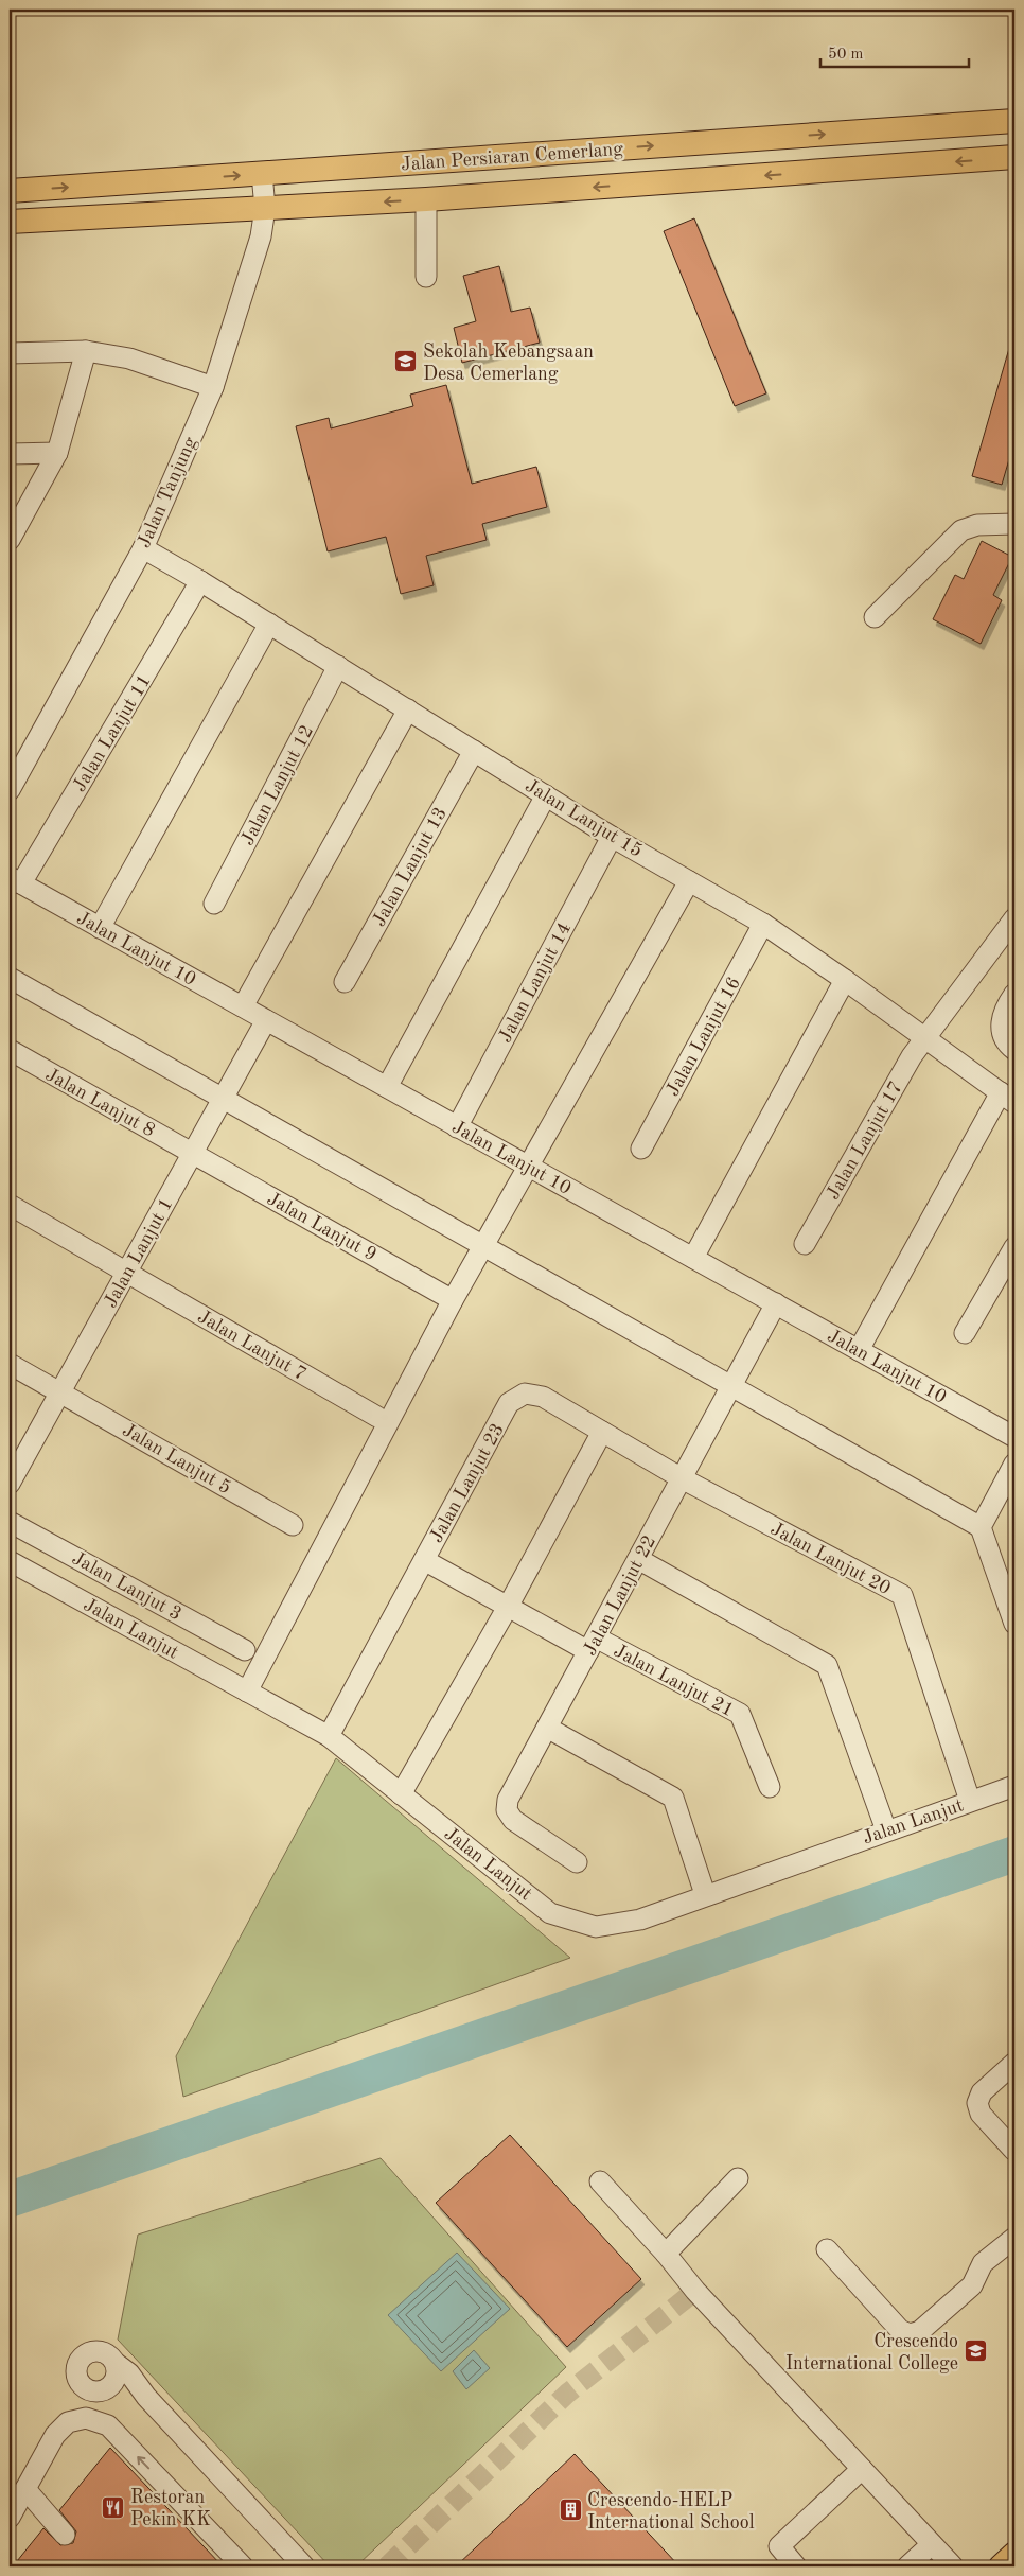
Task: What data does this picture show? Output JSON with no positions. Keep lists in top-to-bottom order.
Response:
{
  "streets": {
    "main road": ["Jalan Persiaran Cemerlang"],
    "street": [
      "Jalan Tanjung",
      "Jalan Lanjut 11",
      "Jalan Lanjut 12",
      "Jalan Lanjut 15",
      "Jalan Lanjut 13",
      "Jalan Lanjut 10",
      "Jalan Lanjut 14",
      "Jalan Lanjut 16",
      "Jalan Lanjut 8",
      "Jalan Lanjut 17",
      "Jalan Lanjut 9",
      "Jalan Lanjut 1",
      "Jalan Lanjut 7",
      "Jalan Lanjut 5",
      "Jalan Lanjut 23",
      "Jalan Lanjut 20",
      "Jalan Lanjut 3",
      "Jalan Lanjut 22",
      "Jalan Lanjut",
      "Jalan Lanjut 21"
    ]
  },
  "crossings": [
    ["Jalan Persiaran Cemerlang", "Jalan Tanjung"],
    ["Jalan Tanjung", "Jalan Lanjut 15"],
    ["Jalan Lanjut 11", "Jalan Lanjut 15"],
    ["Jalan Lanjut 11", "Jalan Lanjut 10"],
    ["Jalan Lanjut 12", "Jalan Lanjut 15"],
    ["Jalan Lanjut 15", "Jalan Lanjut 13"],
    ["Jalan Lanjut 15", "Jalan Lanjut 14"],
    ["Jalan Lanjut 15", "Jalan Lanjut 16"],
    ["Jalan Lanjut 15", "Jalan Lanjut 17"],
    ["Jalan Lanjut 10", "Jalan Lanjut 14"],
    ["Jalan Lanjut 10", "Jalan Lanjut 1"],
    ["Jalan Lanjut 10", "Jalan Lanjut 22"],
    ["Jalan Lanjut 8", "Jalan Lanjut 9"],
    ["Jalan Lanjut 8", "Jalan Lanjut 1"],
    ["Jalan Lanjut 9", "Jalan Lanjut 1"],
    ["Jalan Lanjut 1", "Jalan Lanjut 7"],
    ["Jalan Lanjut 1", "Jalan Lanjut 5"],
    ["Jalan Lanjut 23", "Jalan Lanjut 20"],
    ["Jalan Lanjut 23", "Jalan Lanjut 22"],
    ["Jalan Lanjut 23", "Jalan Lanjut"],
    ["Jalan Lanjut 23", "Jalan Lanjut 21"],
    ["Jalan Lanjut 20", "Jalan Lanjut 22"],
    ["Jalan Lanjut 20", "Jalan Lanjut"],
    ["Jalan Lanjut 22", "Jalan Lanjut 21"]
  ],
  "places": {
    "school or university": ["Sekolah Kebangsaan Desa Cemerlang", "Crescendo International College"],
    "restaurant": ["Restoran Pekin KK"],
    "building": ["Crescendo-HELP International School"]
  },
  "scale_bar": "50 m"
}
